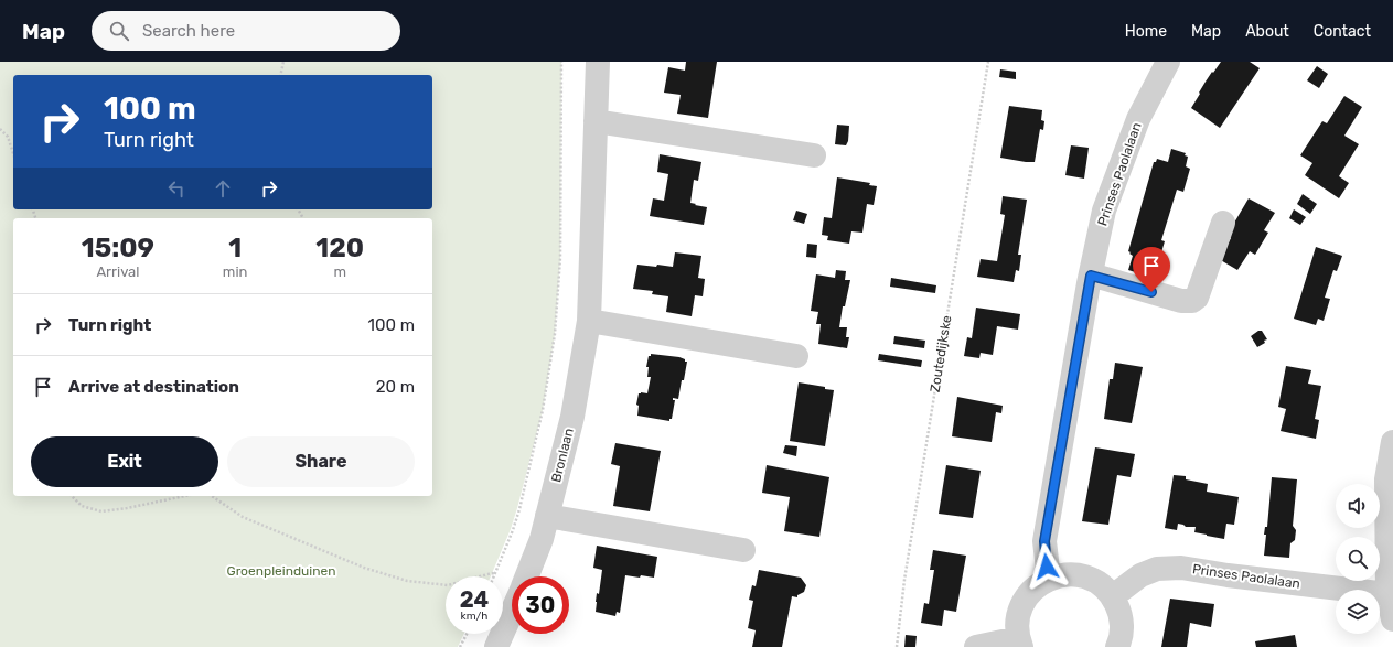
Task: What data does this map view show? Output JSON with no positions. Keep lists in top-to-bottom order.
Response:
{
  "streets": {
    "street": ["Prinses Paolalaan", "Bronlaan"],
    "path": ["Zoutedijkske"]
  },
  "parks": ["Groenpleinduinen"],
  "page": {
    "header": "Map",
    "search": "Search here",
    "nav": [
      "Home",
      "Map",
      "About",
      "Contact"
    ],
    "turn": ["100 m", "Turn right"],
    "eta": [
      "15:09",
      "Arrival",
      "1",
      "min",
      "120",
      "m"
    ],
    "list": [
      {
        "name": "Turn right",
        "value": "100 m"
      },
      {
        "name": "Arrive at destination",
        "value": "20 m"
      }
    ],
    "buttons": ["Exit", "Share"],
    "speed": "24 km/h",
    "limit": "30"
  }
}
